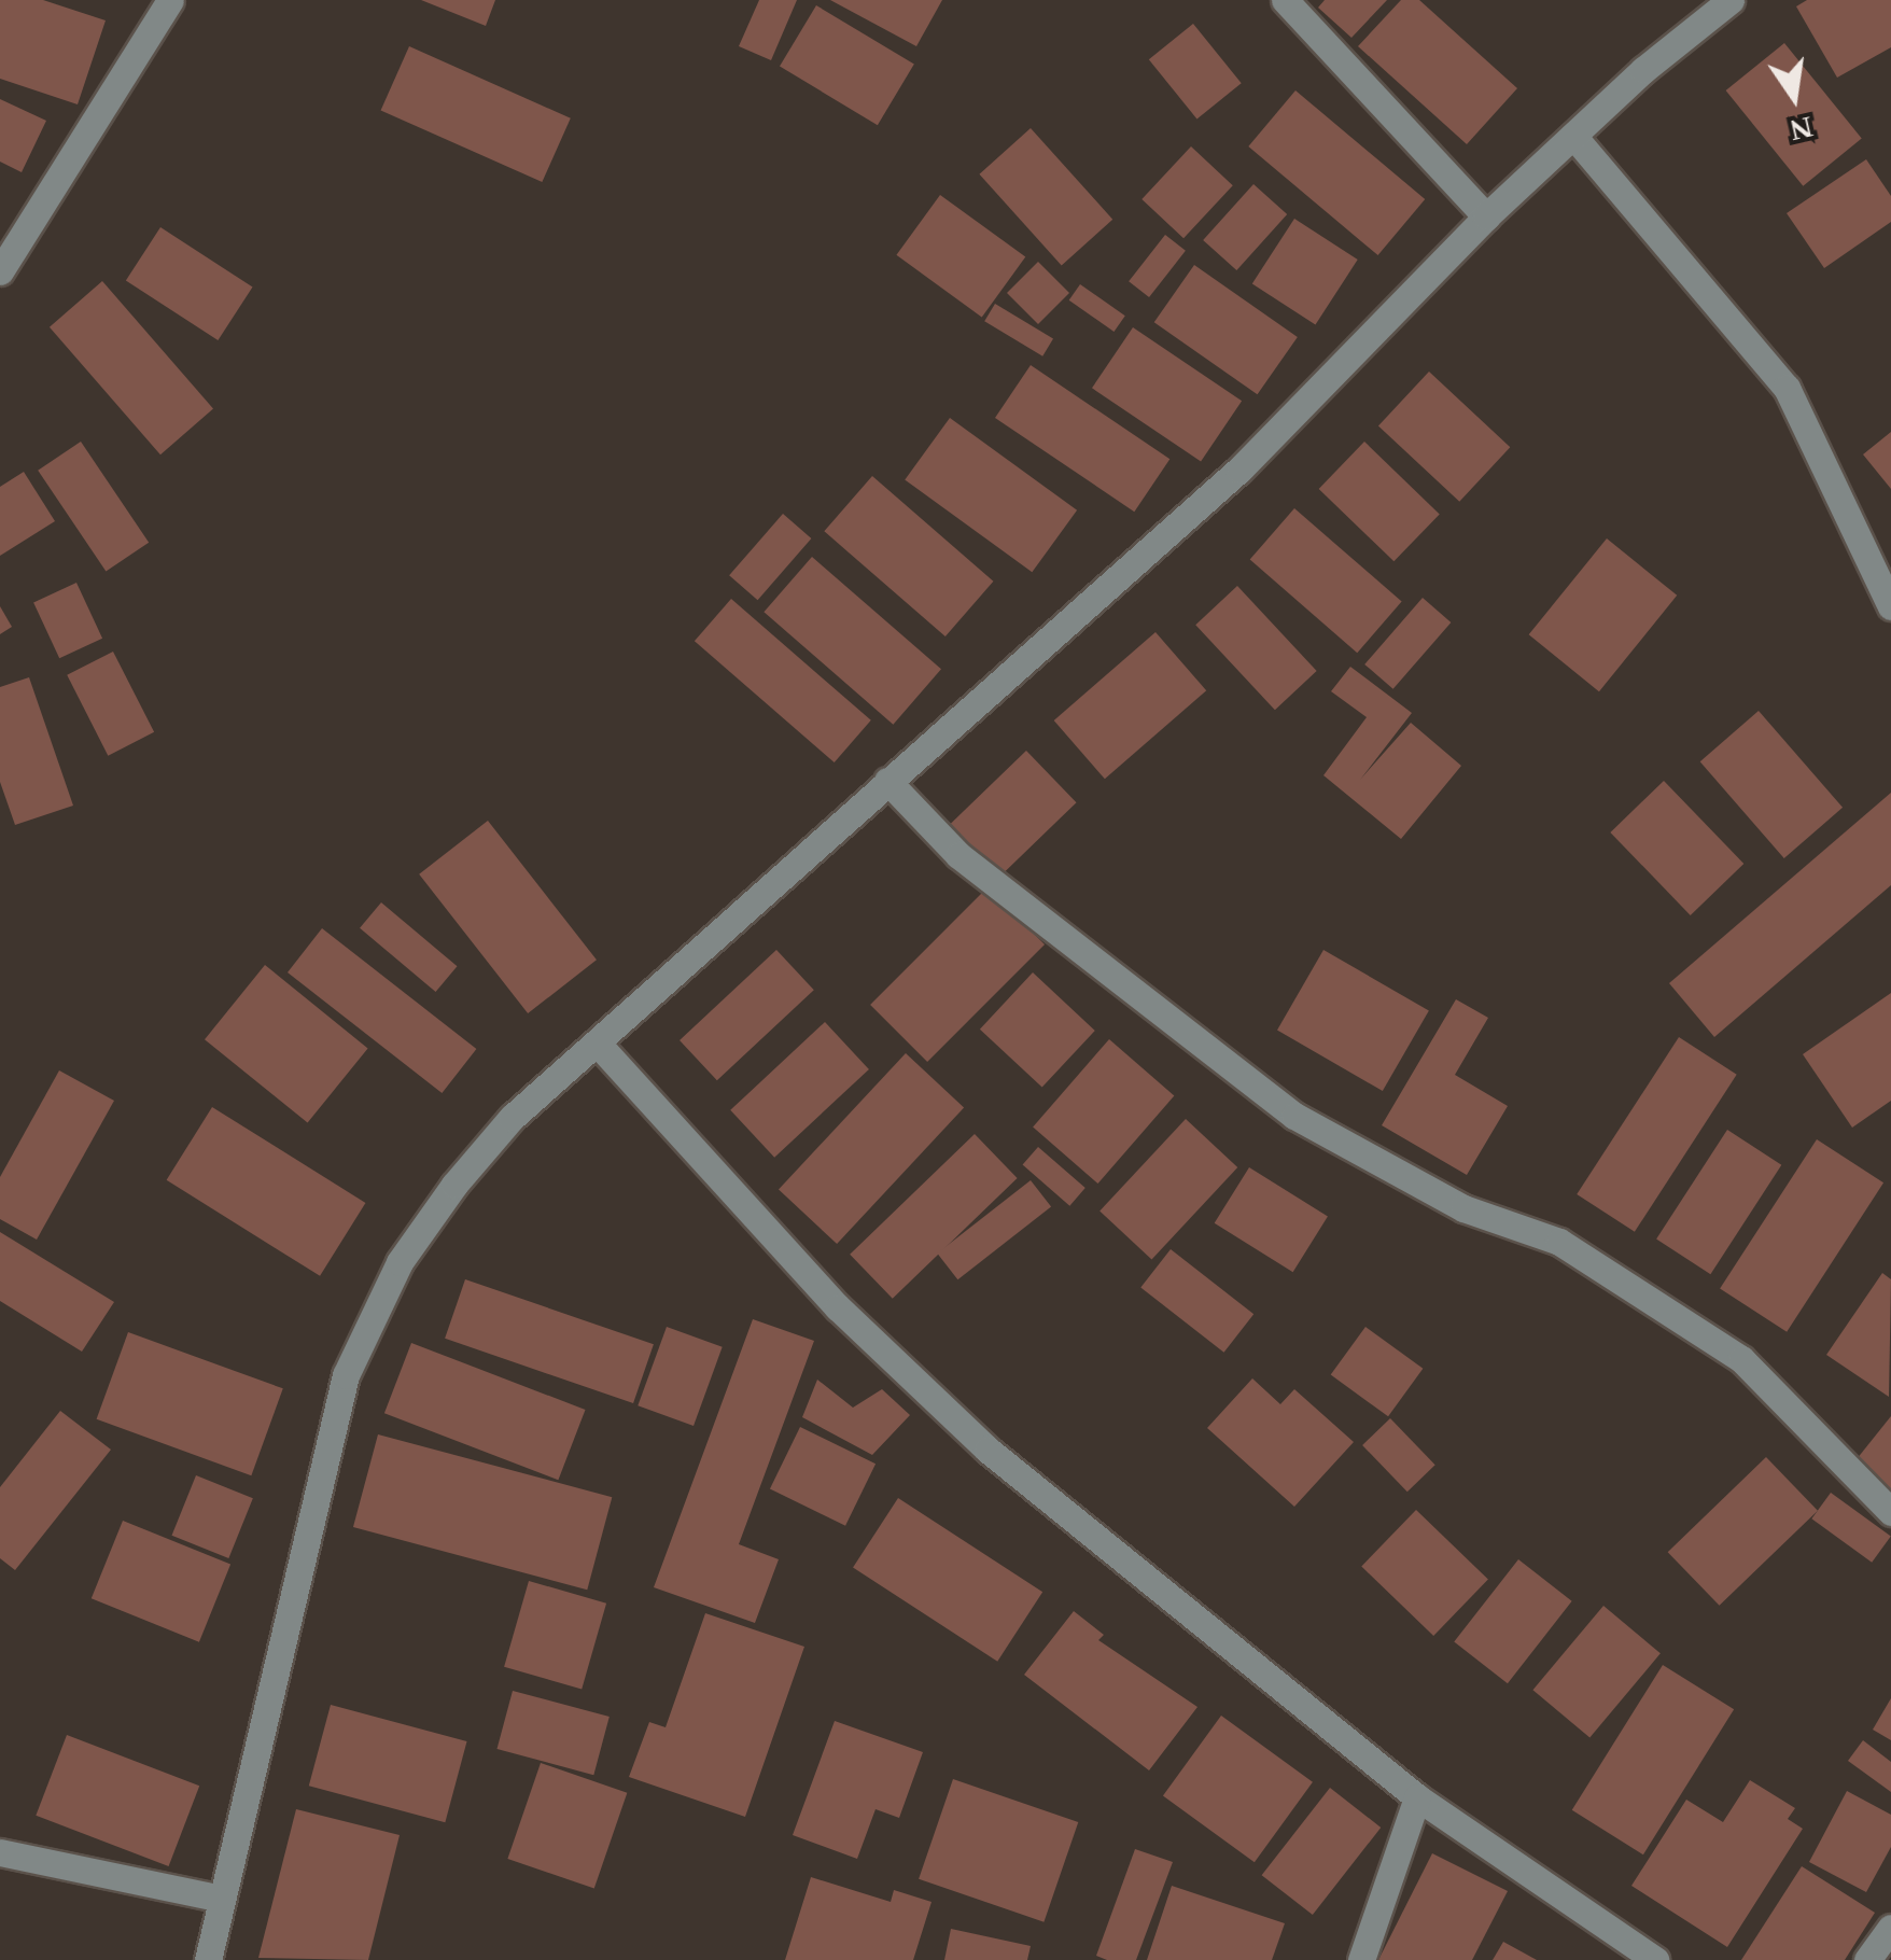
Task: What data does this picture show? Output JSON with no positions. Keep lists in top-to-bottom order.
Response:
{
  "north": "bottom"
}
